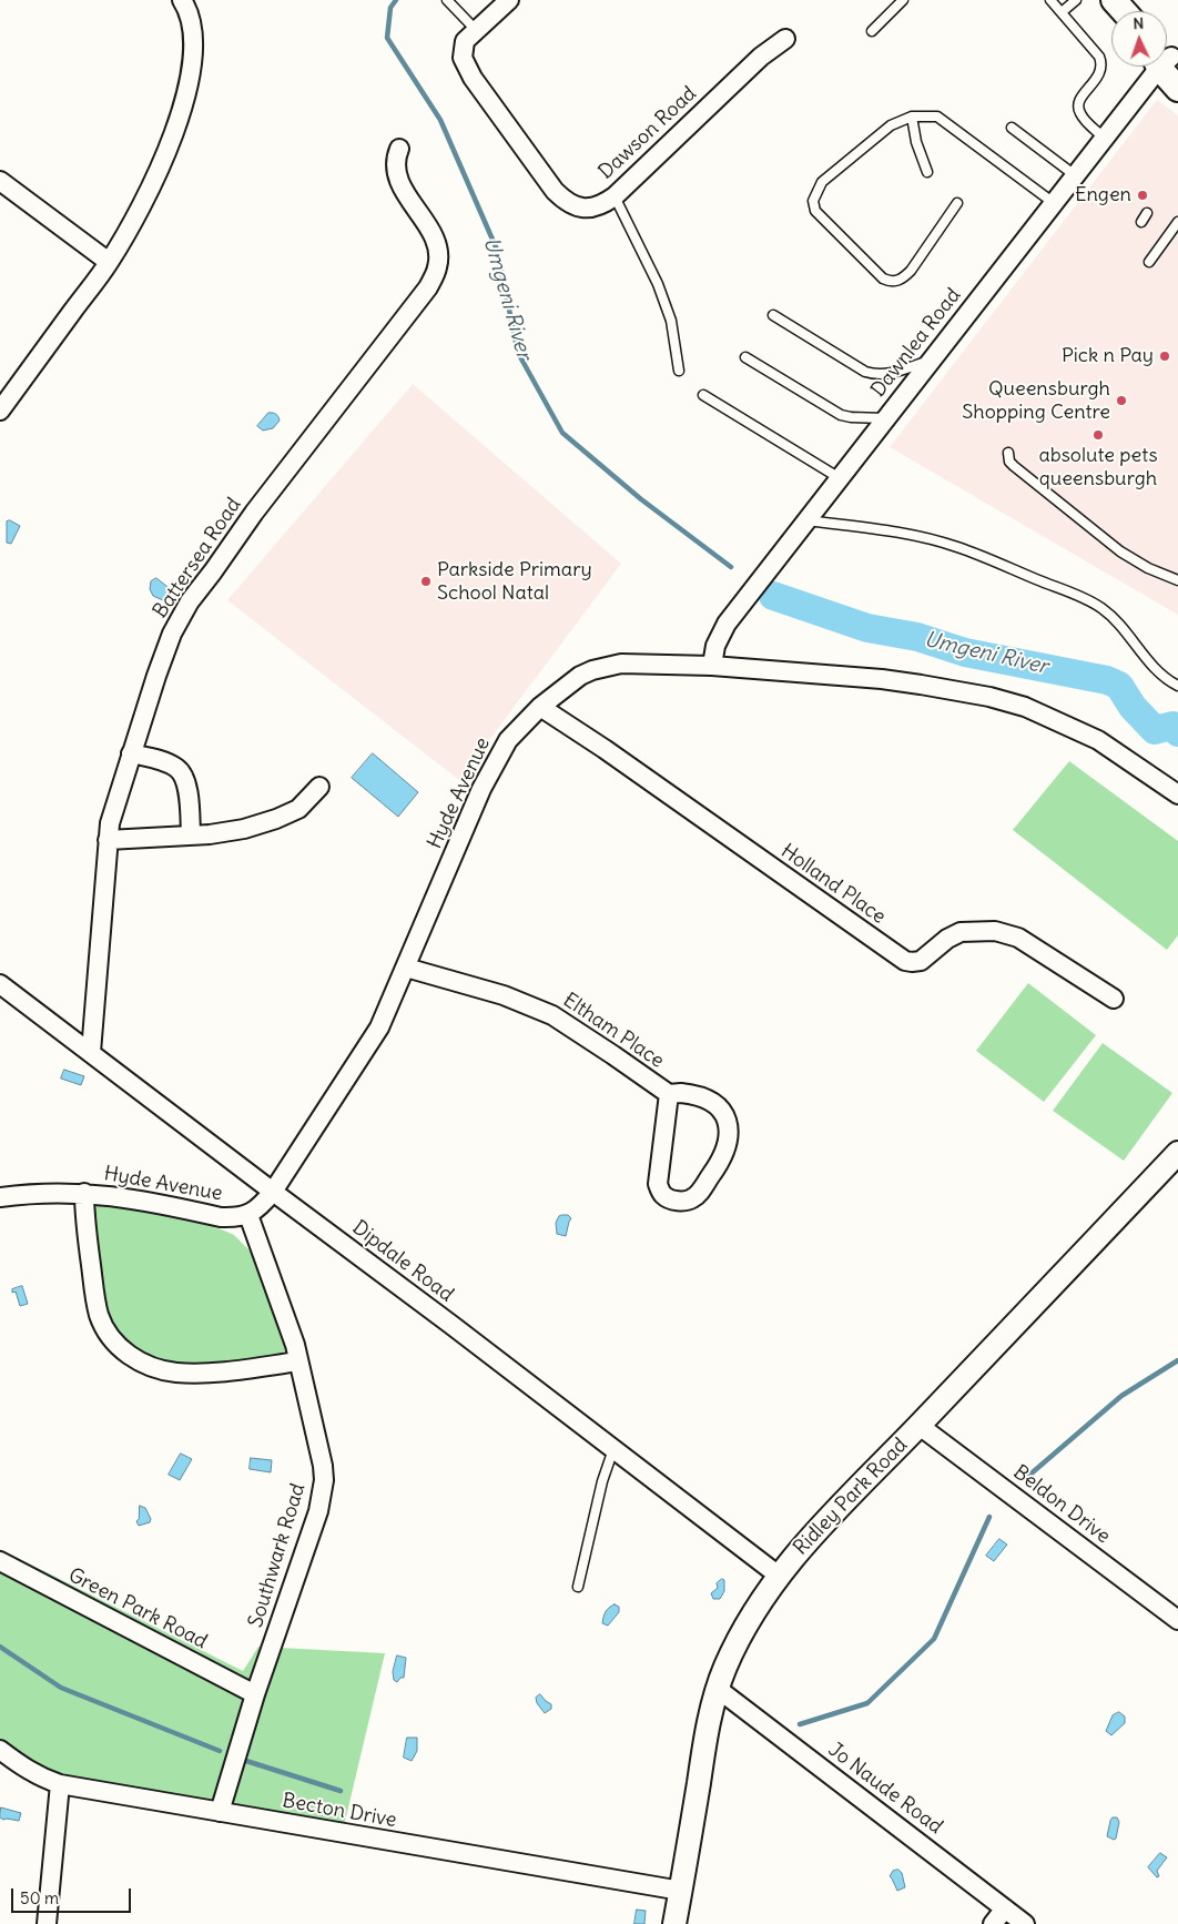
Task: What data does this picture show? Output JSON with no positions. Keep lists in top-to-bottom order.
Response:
{
  "streets": {
    "street": [
      "Dawson Road",
      "Dawnlea Road",
      "Battersea Road",
      "Hyde Avenue",
      "Holland Place",
      "Eltham Place",
      "Dipdale Road",
      "Ridley Park Road",
      "Beldon Drive",
      "Southwark Road",
      "Green Park Road",
      "Jo Naude Road",
      "Becton Drive"
    ]
  },
  "crossings": [
    ["Dawnlea Road", "Hyde Avenue"],
    ["Battersea Road", "Dipdale Road"],
    ["Hyde Avenue", "Holland Place"],
    ["Hyde Avenue", "Eltham Place"],
    ["Hyde Avenue", "Dipdale Road"],
    ["Hyde Avenue", "Southwark Road"],
    ["Dipdale Road", "Ridley Park Road"],
    ["Ridley Park Road", "Beldon Drive"],
    ["Ridley Park Road", "Jo Naude Road"],
    ["Ridley Park Road", "Becton Drive"],
    ["Southwark Road", "Green Park Road"],
    ["Southwark Road", "Becton Drive"]
  ],
  "water": ["Umgeni River"],
  "places": [
    "Engen",
    "Pick n Pay",
    "Queensburgh Shopping Centre",
    "absolute pets queensburgh",
    "Parkside Primary School Natal"
  ],
  "scale_bar": "50 m",
  "north": "top"
}
